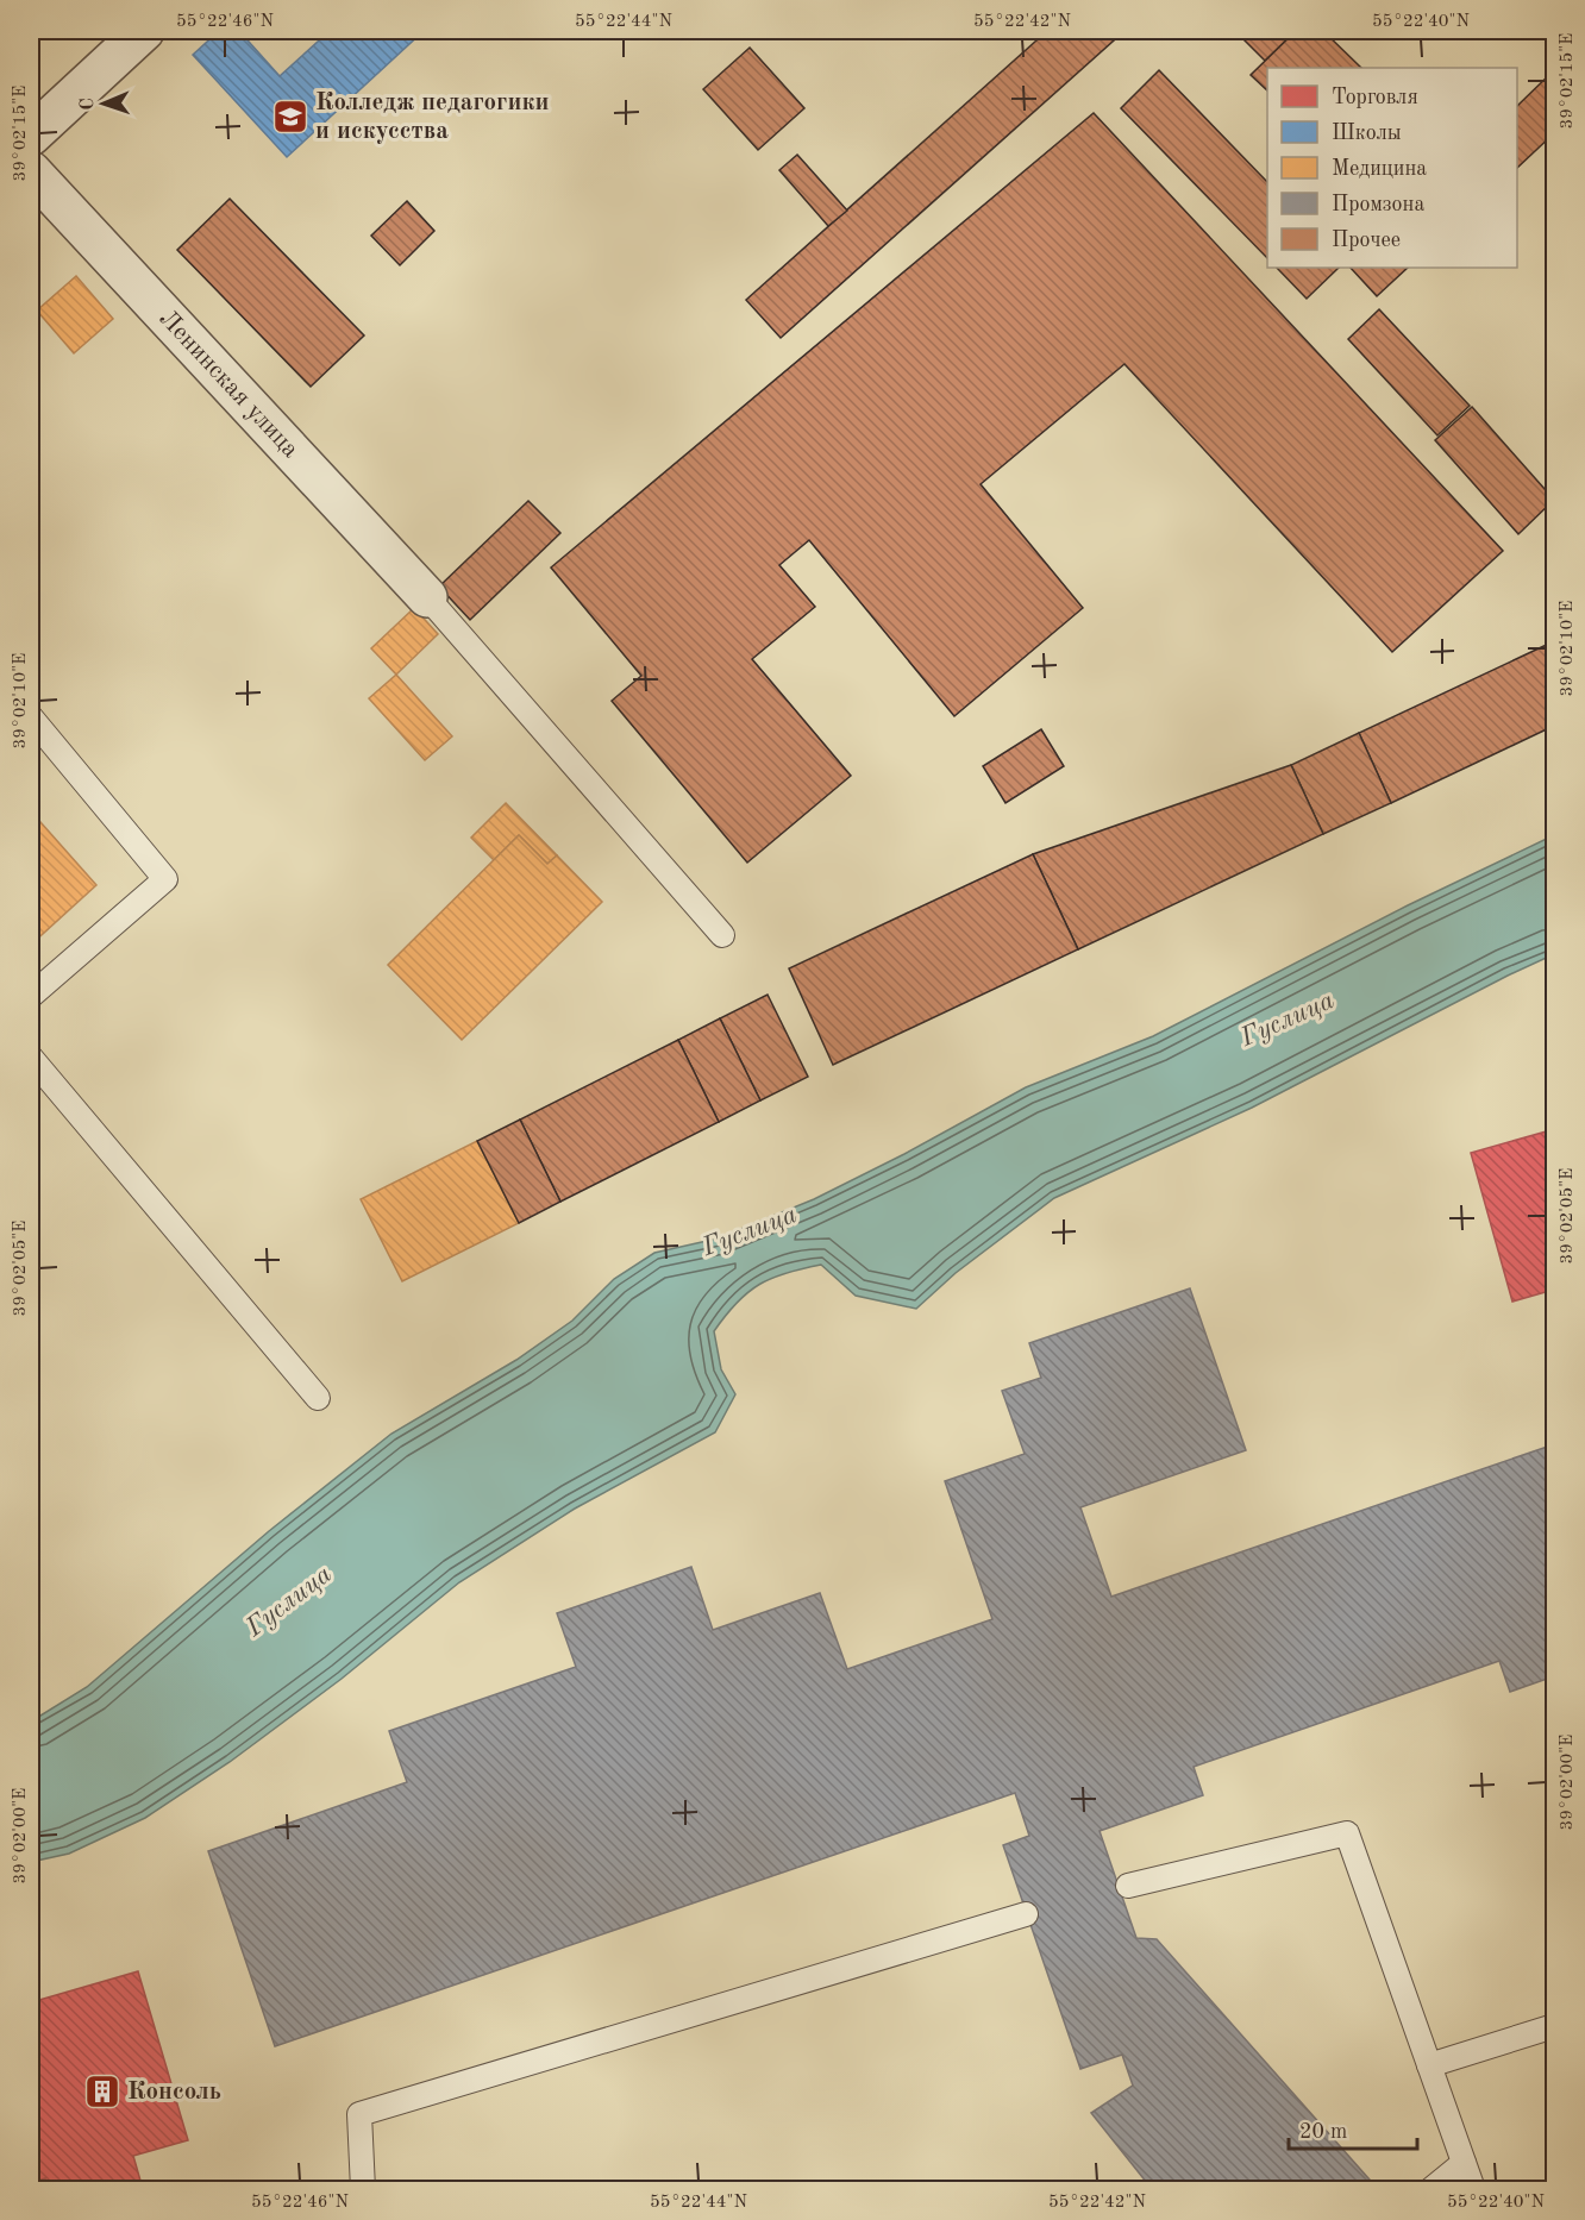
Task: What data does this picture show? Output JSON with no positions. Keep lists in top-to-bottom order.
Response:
{
  "streets": {
    "street": ["Ленинская улица"]
  },
  "water": ["Гуслица"],
  "places": {
    "school or university": ["Колледж педагогики и искусства"],
    "building": ["Консоль"]
  },
  "legend": [
    "Торговля",
    "Школы",
    "Медицина",
    "Промзона",
    "Прочее"
  ],
  "scale_bar": "20 m",
  "north": "left",
  "coordinates": [
    "55°22'46\"N",
    "55°22'44\"N",
    "55°22'42\"N",
    "55°22'40\"N",
    "39°02'15\"E",
    "39°02'10\"E",
    "39°02'05\"E",
    "39°02'00\"E"
  ]
}
